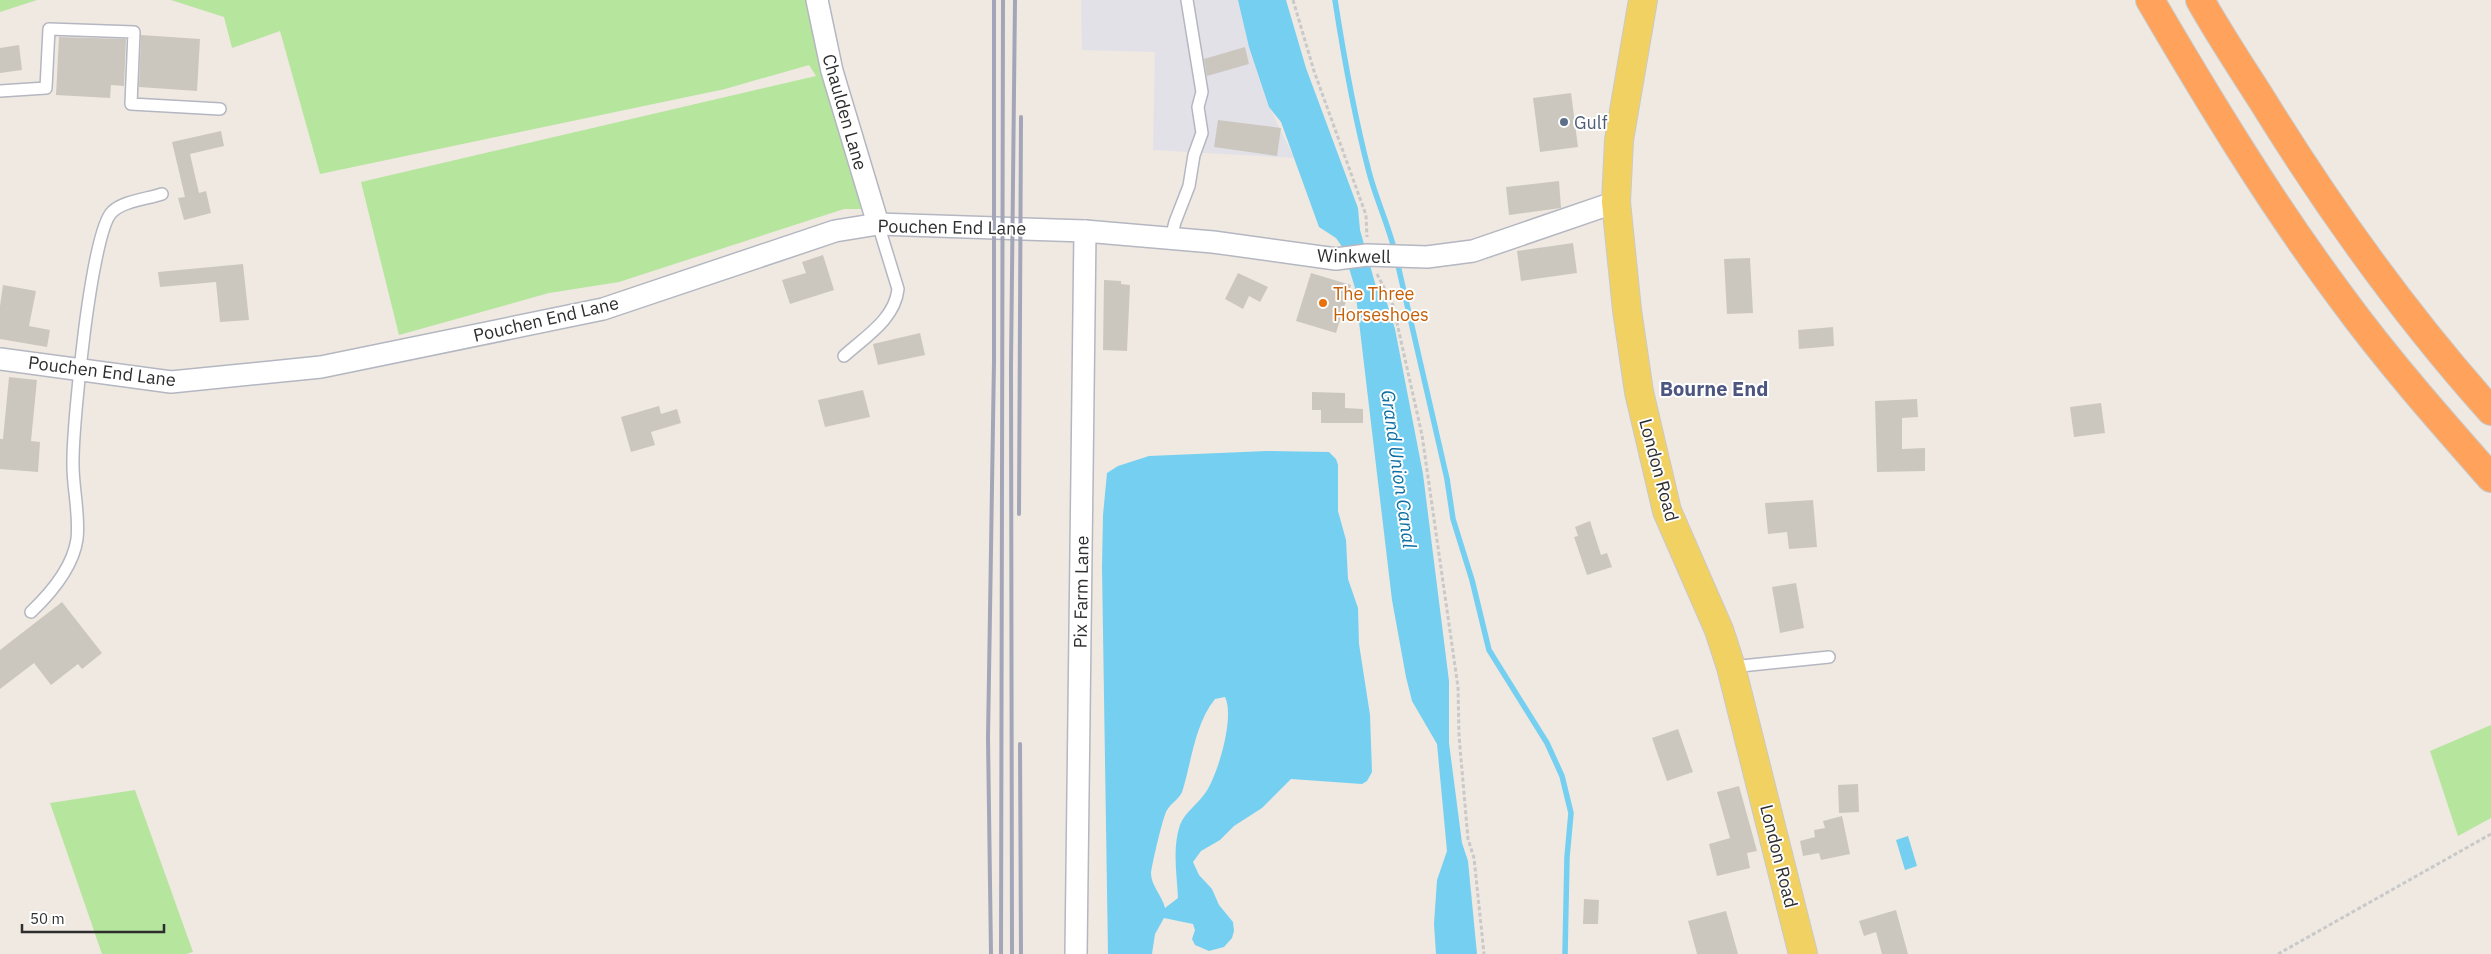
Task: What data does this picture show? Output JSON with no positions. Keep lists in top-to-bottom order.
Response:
{
  "streets": {
    "main road": ["London Road"],
    "street": [
      "Chaulden Lane",
      "Pouchen End Lane",
      "Winkwell",
      "Pix Farm Lane"
    ]
  },
  "crossings": [
    ["Chaulden Lane", "Pouchen End Lane"],
    ["Pouchen End Lane", "Winkwell"],
    ["Pouchen End Lane", "Pix Farm Lane"],
    ["Winkwell", "London Road"],
    ["Winkwell", "Pix Farm Lane"]
  ],
  "districts": ["Bourne End"],
  "water": ["Grand Union Canal"],
  "places": ["Gulf", "The Three Horseshoes"],
  "scale_bar": "50 m"
}
